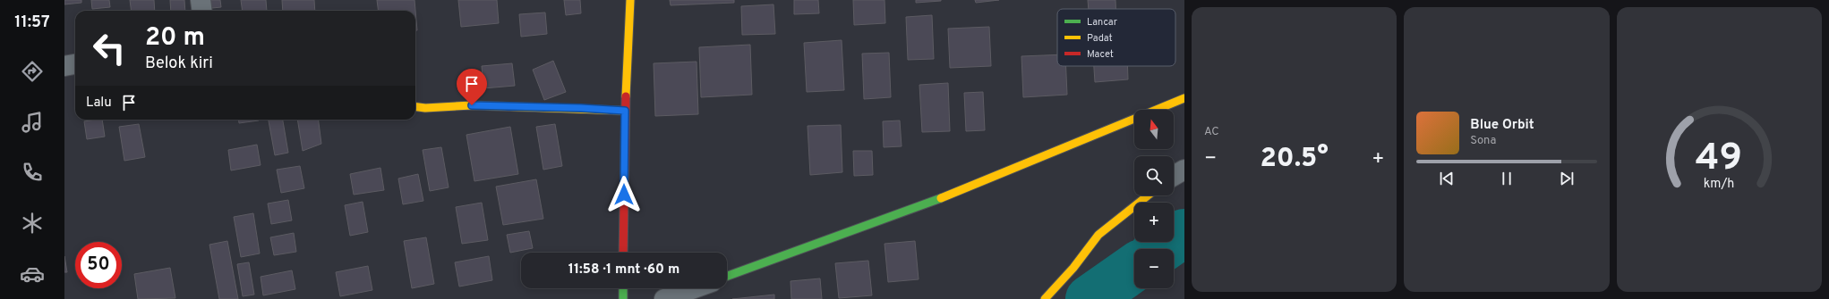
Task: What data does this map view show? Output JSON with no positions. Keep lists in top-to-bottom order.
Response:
{
  "legend": ["Lancar", "Padat", "Macet"],
  "north": "top",
  "page": {
    "tabs": "11:57",
    "tile": "AC",
    "turn": ["20 m", "Belok kiri"],
    "then": "Lalu",
    "map_buttons": ["+", "−"],
    "song": ["Blue Orbit", "Sona"],
    "heat": ["−", "20.5°", "+"],
    "limit": "50",
    "trip": "11:58 · 1 mnt · 60 m",
    "gauge": ["49", "km/h"]
  }
}
